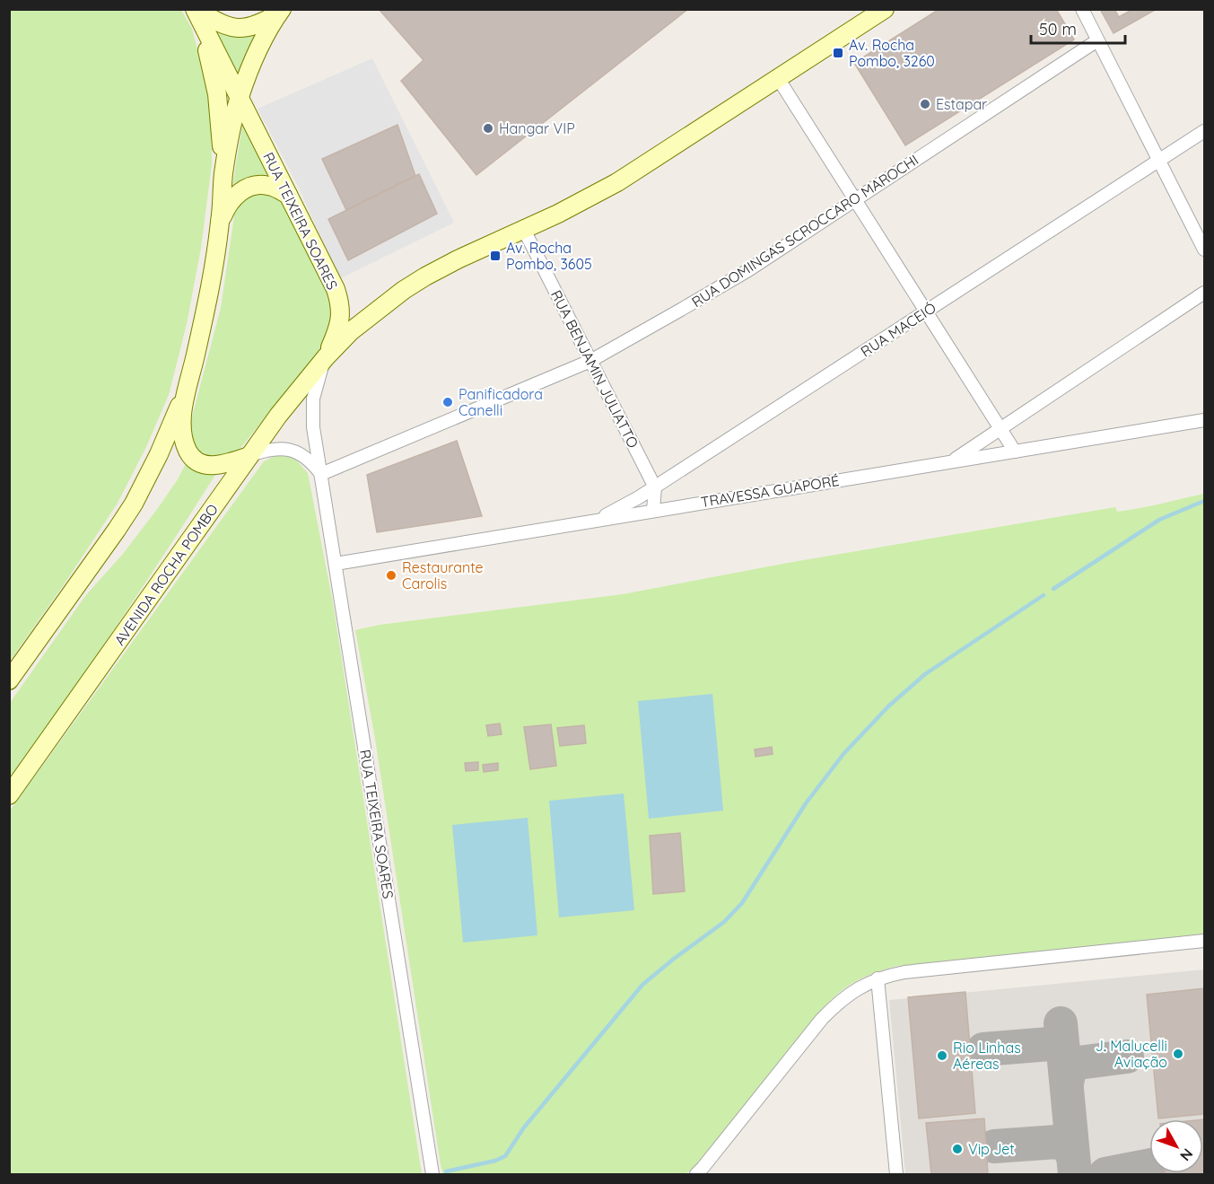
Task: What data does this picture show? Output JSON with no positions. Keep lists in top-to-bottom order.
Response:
{
  "streets": {
    "main road": ["RUA TEIXEIRA SOARES", "AVENIDA ROCHA POMBO"],
    "street": [
      "RUA DOMINGAS SCROCCARO MAROCHI",
      "RUA MACEIÓ",
      "RUA BENJAMIN JULIATTO",
      "TRAVESSA GUAPORÉ"
    ]
  },
  "crossings": [
    ["RUA TEIXEIRA SOARES", "RUA DOMINGAS SCROCCARO MAROCHI"],
    ["RUA TEIXEIRA SOARES", "TRAVESSA GUAPORÉ"],
    ["RUA TEIXEIRA SOARES", "AVENIDA ROCHA POMBO"],
    ["RUA DOMINGAS SCROCCARO MAROCHI", "RUA BENJAMIN JULIATTO"],
    ["RUA MACEIÓ", "RUA BENJAMIN JULIATTO"],
    ["RUA MACEIÓ", "TRAVESSA GUAPORÉ"],
    ["RUA BENJAMIN JULIATTO", "TRAVESSA GUAPORÉ"]
  ],
  "places": {
    "transit": ["Av. Rocha Pombo, 3260", "Av. Rocha Pombo, 3605"],
    "other": [
      "Estapar",
      "Hangar VIP",
      "Panificadora Canelli",
      "Restaurante Carolis",
      "J. Malucelli Aviação",
      "Rio Linhas Aéreas",
      "Vip Jet"
    ]
  },
  "scale_bar": "50 m",
  "north": "bottom right"
}
